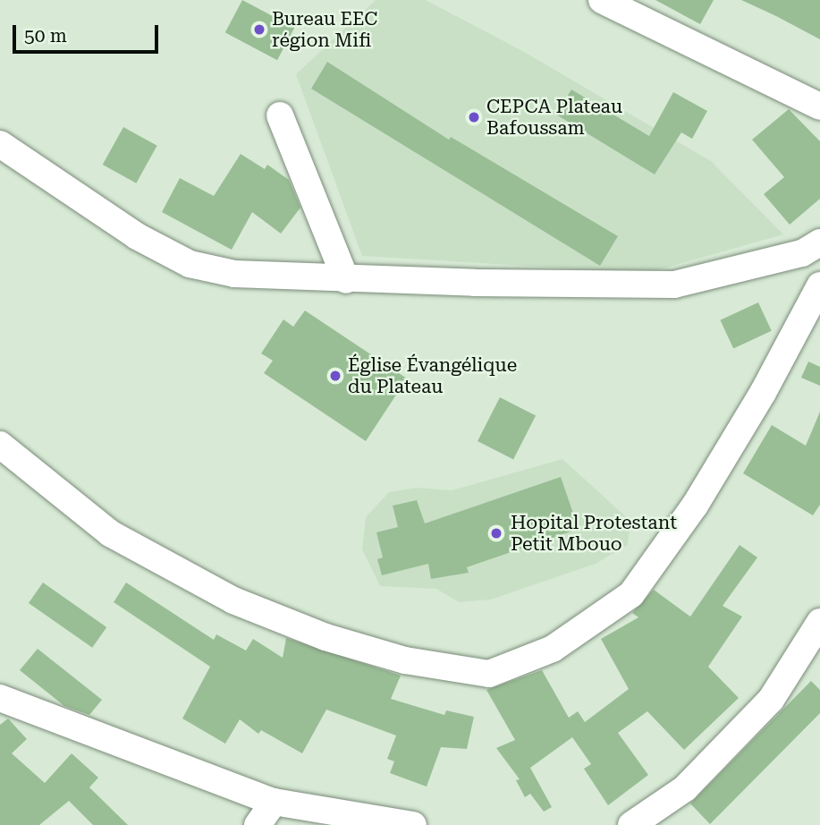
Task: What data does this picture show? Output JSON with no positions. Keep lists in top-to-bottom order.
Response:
{
  "places": [
    "Bureau EEC région Mifi",
    "CEPCA Plateau Bafoussam",
    "Église Évangélique du Plateau",
    "Hopital Protestant Petit Mbouo"
  ],
  "scale_bar": "50 m"
}
